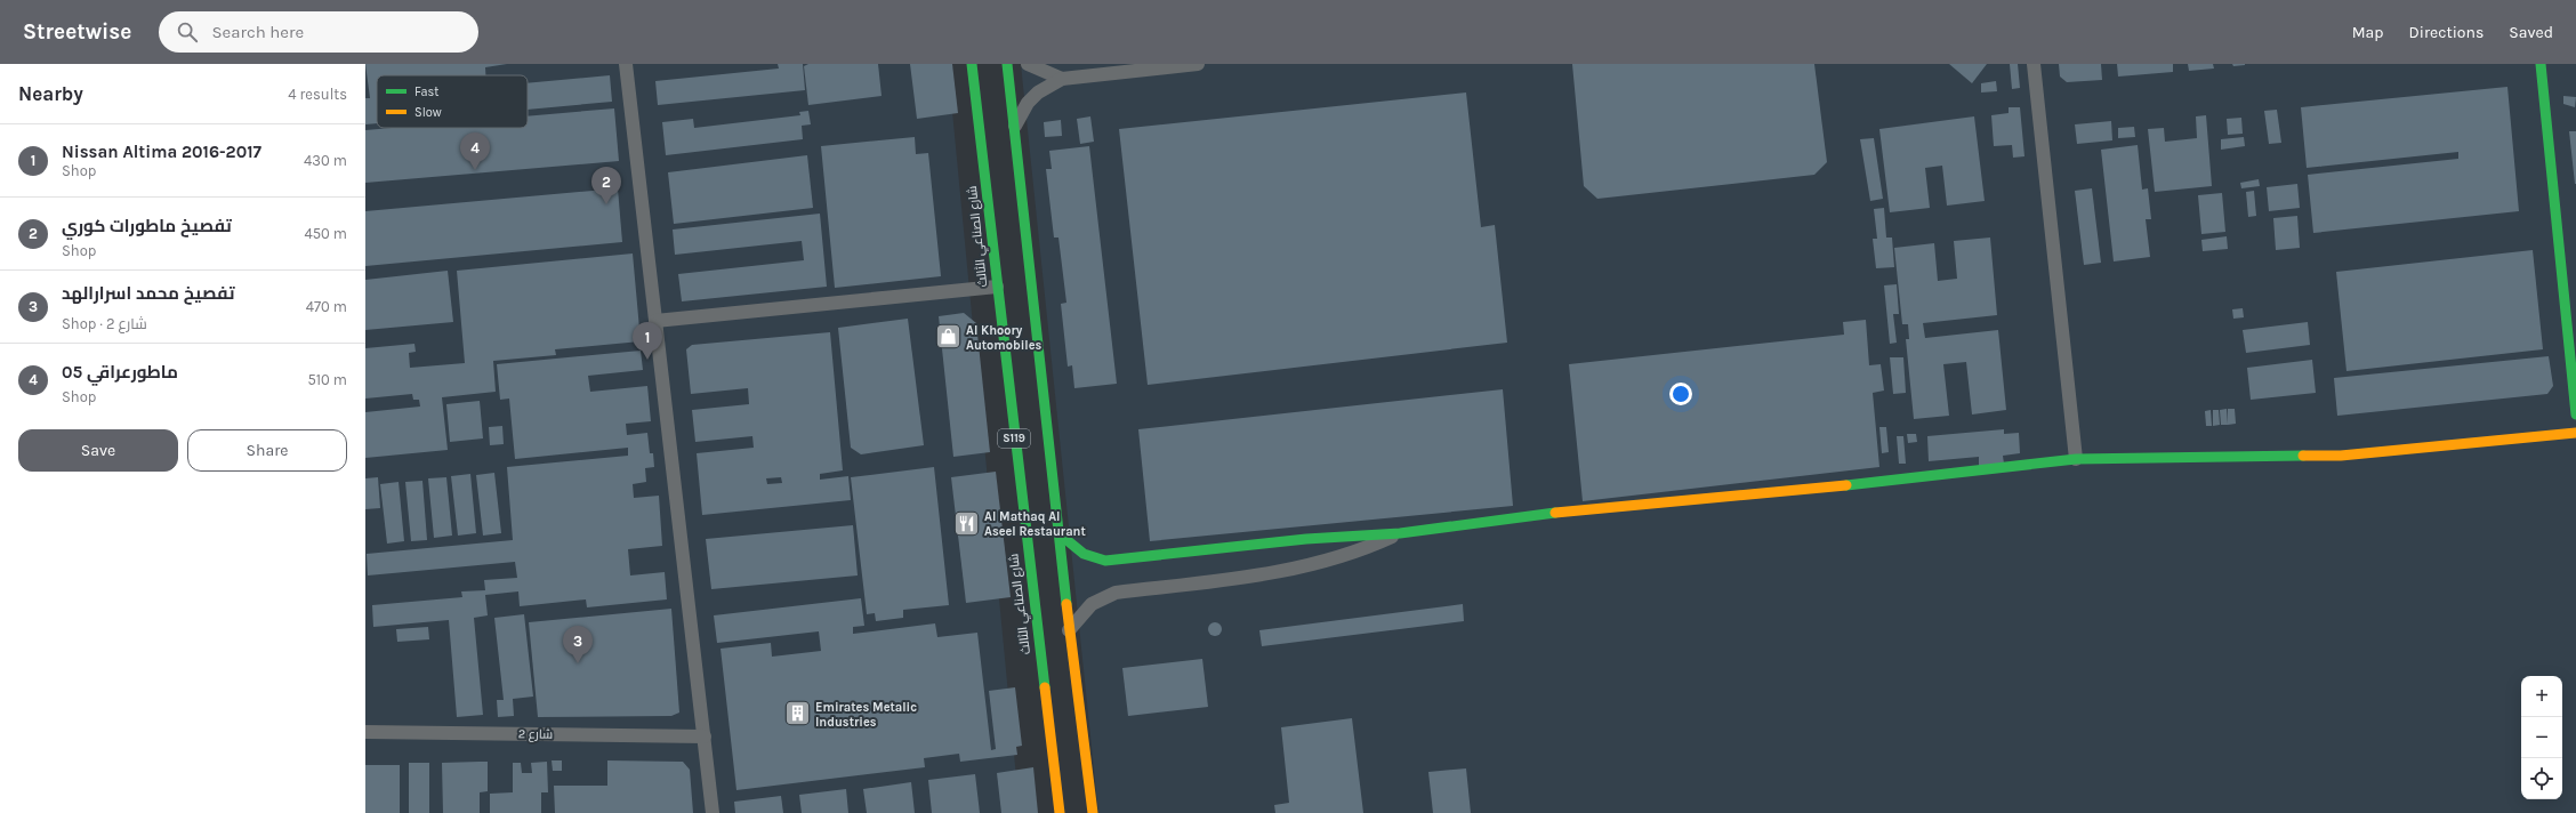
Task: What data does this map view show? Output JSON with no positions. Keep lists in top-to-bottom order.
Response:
{
  "streets": {
    "main road": ["شارع الصناعي الثالث", "S119"],
    "street": ["شارع 2"]
  },
  "places": {
    "shop": ["Al Khoory Automobiles"],
    "restaurant": ["Al Mathaq Al Aseel Restaurant"],
    "building": ["Emirates Metalic Industries"]
  },
  "legend": ["Fast", "Slow"],
  "page": {
    "header": "Streetwise",
    "search": "Search here",
    "nav": ["Map", "Directions", "Saved"],
    "heading": ["Nearby", "4 results"],
    "list": [
      {
        "mark": "1",
        "name": "Nissan Altima 2016-2017",
        "note": "Shop",
        "value": "430 m"
      },
      {
        "mark": "2",
        "name": "تفصيخ ماطورات كوري",
        "note": "Shop",
        "value": "450 m"
      },
      {
        "mark": "3",
        "name": "تفصيخ محمد اسرارالهد",
        "note": "Shop · شارع 2",
        "value": "470 m"
      },
      {
        "mark": "4",
        "name": "ماطورعراقي 05",
        "note": "Shop",
        "value": "510 m"
      }
    ],
    "pins": [
      "4",
      "2",
      "1",
      "3"
    ],
    "buttons": ["Save", "Share"],
    "map_buttons": ["+", "−"]
  }
}
